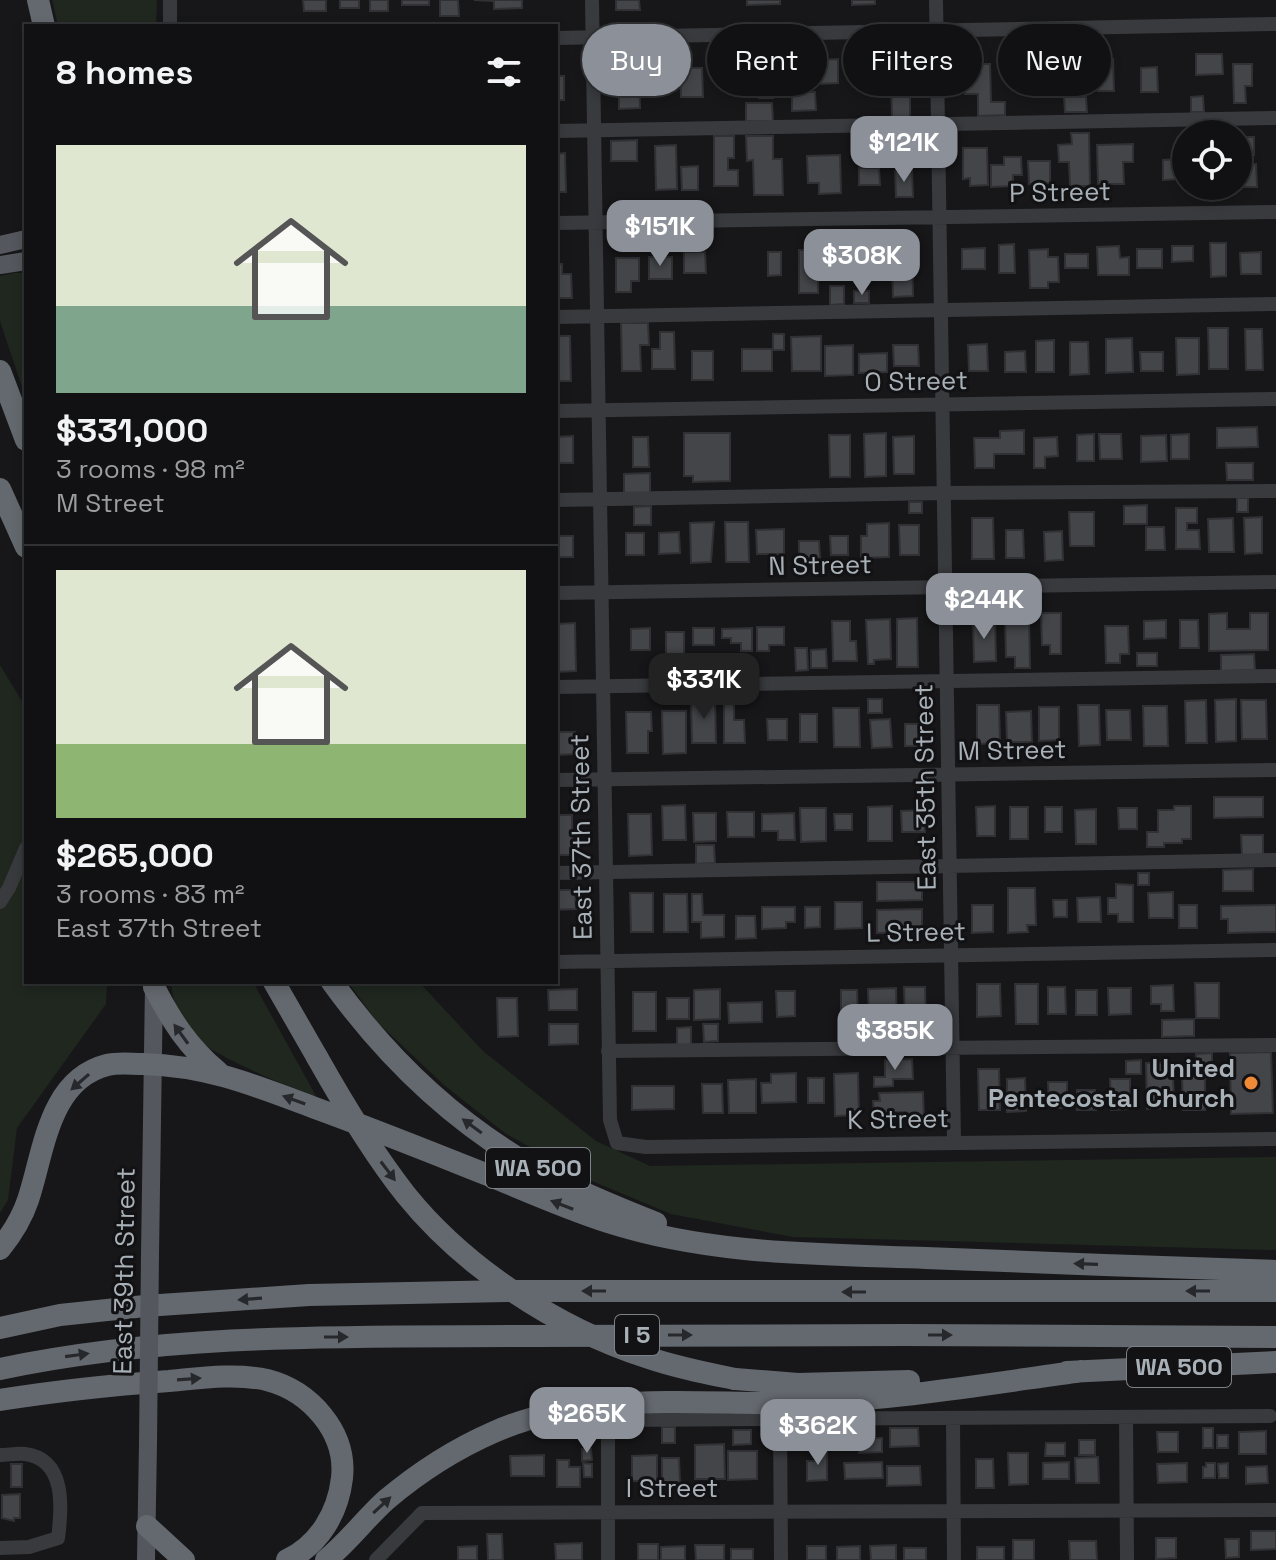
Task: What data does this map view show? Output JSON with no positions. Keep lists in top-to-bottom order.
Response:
{
  "streets": {
    "highway": ["WA 500", "I 5"],
    "main road": ["East 39th Street"],
    "street": [
      "P Street",
      "O Street",
      "N Street",
      "M Street",
      "East 35th Street",
      "East 37th Street",
      "L Street",
      "K Street",
      "I Street"
    ]
  },
  "crossings": [
    ["P Street", "East 35th Street"],
    ["P Street", "East 37th Street"],
    ["O Street", "East 35th Street"],
    ["O Street", "East 37th Street"],
    ["N Street", "East 35th Street"],
    ["N Street", "East 37th Street"],
    ["M Street", "East 35th Street"],
    ["M Street", "East 37th Street"],
    ["East 35th Street", "L Street"],
    ["East 35th Street", "K Street"],
    ["East 37th Street", "L Street"],
    ["East 37th Street", "K Street"]
  ],
  "places": ["United Pentecostal Church"],
  "page": {
    "chip": [
      "Buy",
      "Rent",
      "Filters",
      "New"
    ],
    "heading": "8 homes",
    "price": [
      "$121K",
      "$151K",
      "$308K",
      "$244K",
      "$331K",
      "$385K",
      "$265K",
      "$362K"
    ],
    "list": [
      {
        "name": "$331,000",
        "note": "3 rooms · 98 m² · M Street"
      },
      {
        "name": "$265,000",
        "note": "3 rooms · 83 m² · East 37th Street"
      }
    ]
  }
}
